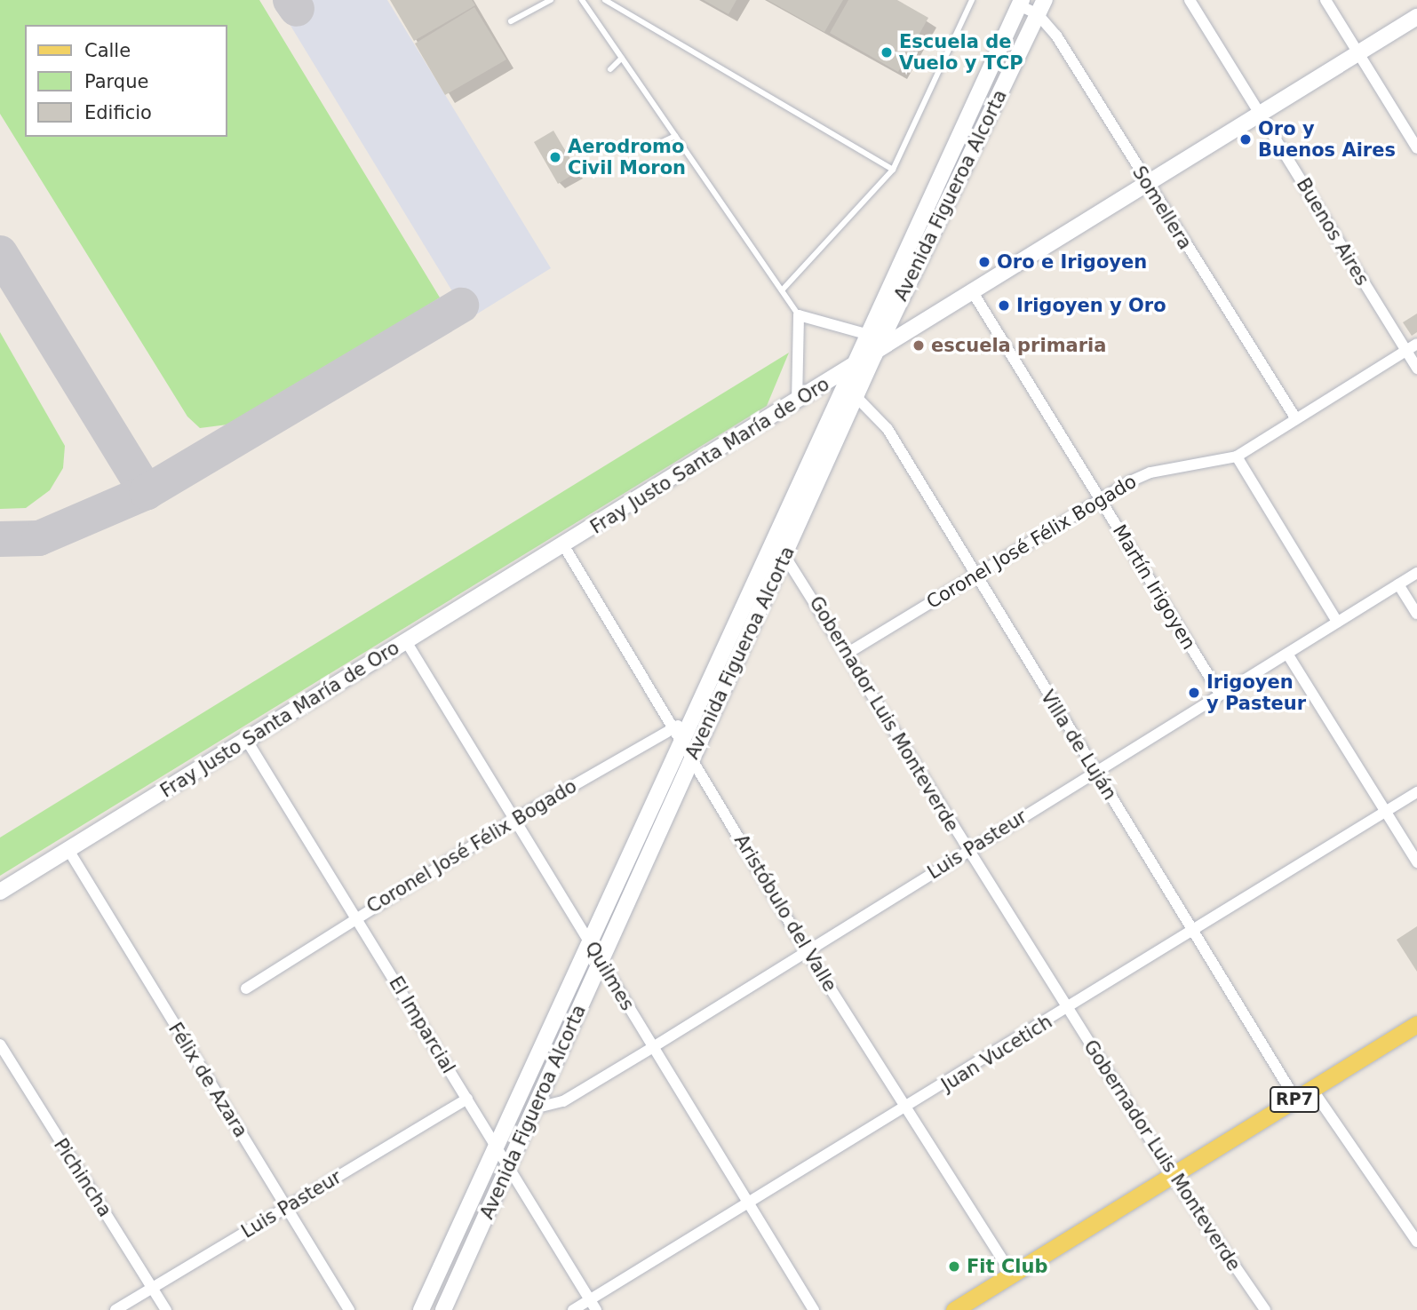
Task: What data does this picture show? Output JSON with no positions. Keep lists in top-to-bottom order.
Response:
{
  "streets": {
    "main road": ["Avenida Figueroa Alcorta", "Fray Justo Santa María de Oro", "RP7"],
    "street": [
      "Somellera",
      "Buenos Aires",
      "Coronel José Félix Bogado",
      "Martín Irigoyen",
      "Gobernador Luis Monteverde",
      "Villa de Luján",
      "Luis Pasteur",
      "Aristóbulo del Valle",
      "Quilmes",
      "El Imparcial",
      "Juan Vucetich",
      "Félix de Azara",
      "Pichincha"
    ]
  },
  "crossings": [
    ["Avenida Figueroa Alcorta", "Somellera"],
    ["Avenida Figueroa Alcorta", "Fray Justo Santa María de Oro"],
    ["Avenida Figueroa Alcorta", "Coronel José Félix Bogado"],
    ["Avenida Figueroa Alcorta", "Gobernador Luis Monteverde"],
    ["Avenida Figueroa Alcorta", "Villa de Luján"],
    ["Avenida Figueroa Alcorta", "Luis Pasteur"],
    ["Avenida Figueroa Alcorta", "Aristóbulo del Valle"],
    ["Avenida Figueroa Alcorta", "Quilmes"],
    ["Avenida Figueroa Alcorta", "El Imparcial"],
    ["Somellera", "Fray Justo Santa María de Oro"],
    ["Somellera", "Coronel José Félix Bogado"],
    ["Buenos Aires", "Fray Justo Santa María de Oro"],
    ["Buenos Aires", "Coronel José Félix Bogado"],
    ["Fray Justo Santa María de Oro", "Martín Irigoyen"],
    ["Fray Justo Santa María de Oro", "Aristóbulo del Valle"],
    ["Fray Justo Santa María de Oro", "Quilmes"],
    ["Fray Justo Santa María de Oro", "El Imparcial"],
    ["Fray Justo Santa María de Oro", "Félix de Azara"],
    ["Coronel José Félix Bogado", "Martín Irigoyen"],
    ["Coronel José Félix Bogado", "Gobernador Luis Monteverde"],
    ["Coronel José Félix Bogado", "Villa de Luján"],
    ["Coronel José Félix Bogado", "Aristóbulo del Valle"],
    ["Coronel José Félix Bogado", "Quilmes"],
    ["Coronel José Félix Bogado", "El Imparcial"],
    ["Martín Irigoyen", "Luis Pasteur"],
    ["Gobernador Luis Monteverde", "Luis Pasteur"],
    ["Gobernador Luis Monteverde", "Juan Vucetich"],
    ["Gobernador Luis Monteverde", "RP7"],
    ["Villa de Luján", "Luis Pasteur"],
    ["Villa de Luján", "Juan Vucetich"],
    ["Villa de Luján", "RP7"],
    ["Luis Pasteur", "Aristóbulo del Valle"],
    ["Luis Pasteur", "Quilmes"],
    ["Luis Pasteur", "El Imparcial"],
    ["Luis Pasteur", "Félix de Azara"],
    ["Luis Pasteur", "Pichincha"],
    ["Aristóbulo del Valle", "Juan Vucetich"],
    ["Aristóbulo del Valle", "RP7"],
    ["Quilmes", "Juan Vucetich"],
    ["El Imparcial", "Juan Vucetich"]
  ],
  "places": [
    "Escuela de Vuelo y TCP",
    "Oro y Buenos Aires",
    "Aerodromo Civil Moron",
    "Oro e Irigoyen",
    "Irigoyen y Oro",
    "escuela primaria",
    "Irigoyen y Pasteur",
    "Fit Club"
  ],
  "legend": ["Calle", "Parque", "Edificio"]
}
